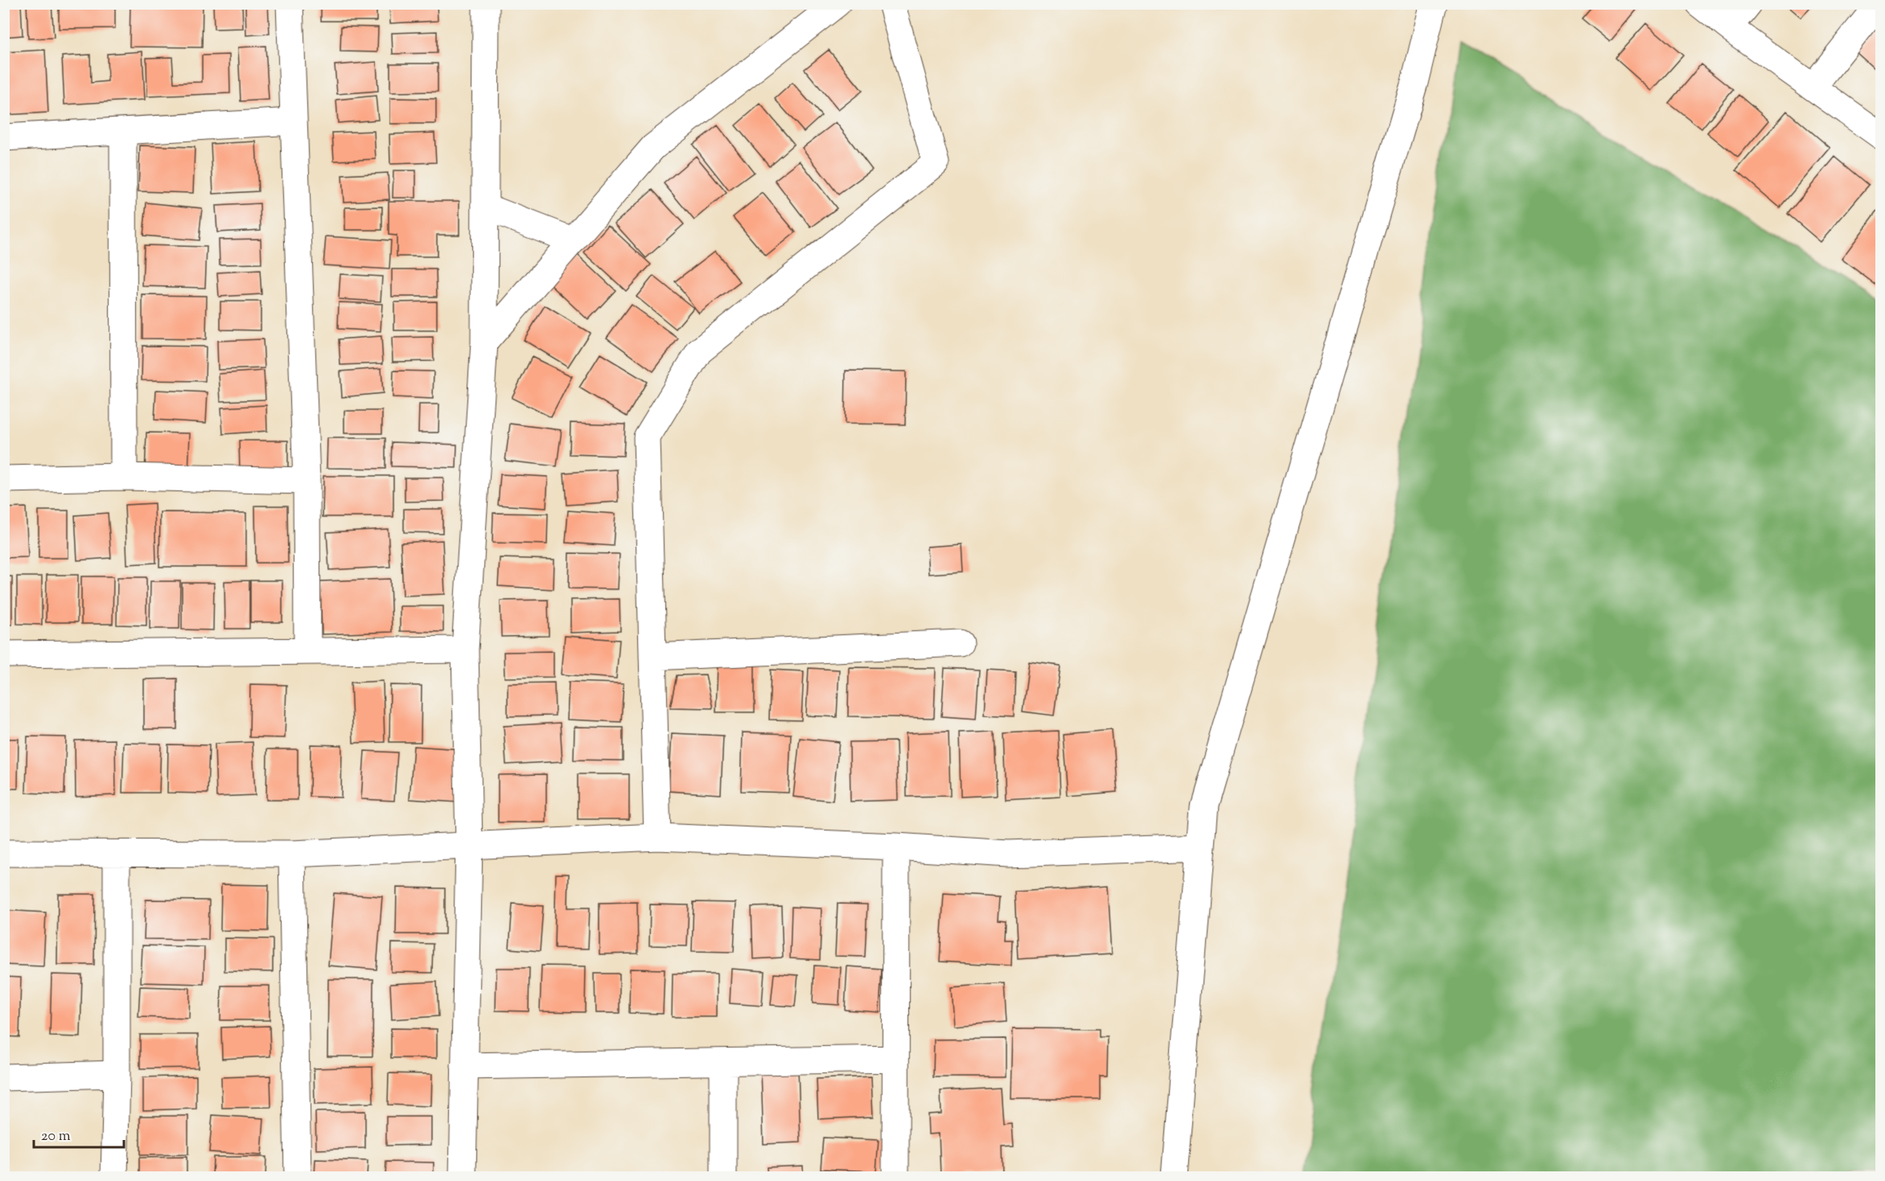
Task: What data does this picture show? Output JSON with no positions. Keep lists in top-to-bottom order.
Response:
{
  "scale_bar": "20 m"
}
